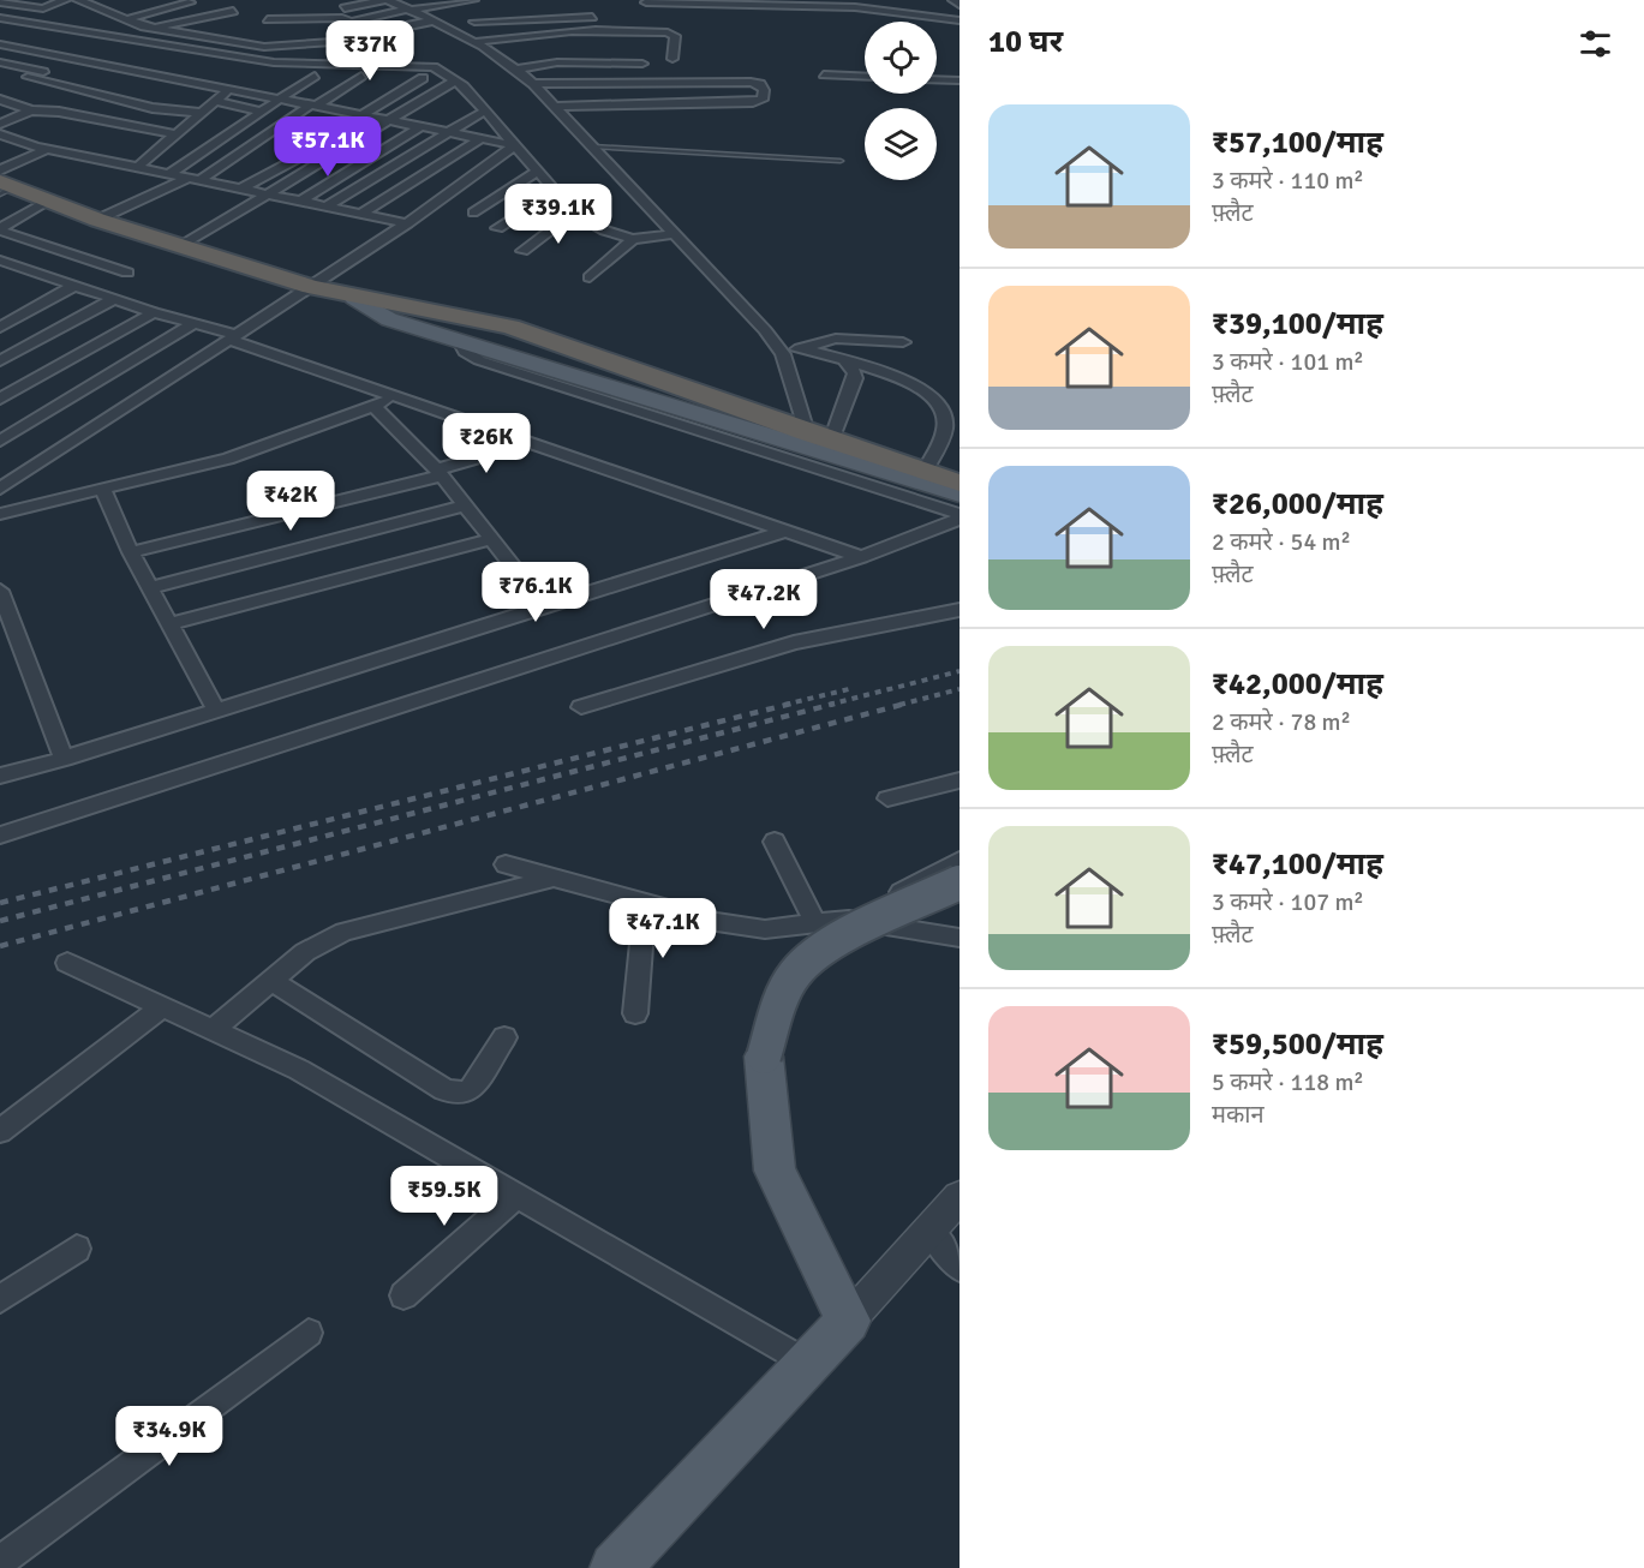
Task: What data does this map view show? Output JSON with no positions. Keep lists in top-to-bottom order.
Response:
{
  "page": {
    "heading": "10 घर",
    "price": [
      "₹37K",
      "₹57.1K",
      "₹39.1K",
      "₹26K",
      "₹42K",
      "₹76.1K",
      "₹47.2K",
      "₹47.1K",
      "₹59.5K",
      "₹34.9K"
    ],
    "list": [
      {
        "name": "₹57,100/माह",
        "note": "3 कमरे · 110 m² · फ़्लैट"
      },
      {
        "name": "₹39,100/माह",
        "note": "3 कमरे · 101 m² · फ़्लैट"
      },
      {
        "name": "₹26,000/माह",
        "note": "2 कमरे · 54 m² · फ़्लैट"
      },
      {
        "name": "₹42,000/माह",
        "note": "2 कमरे · 78 m² · फ़्लैट"
      },
      {
        "name": "₹47,100/माह",
        "note": "3 कमरे · 107 m² · फ़्लैट"
      },
      {
        "name": "₹59,500/माह",
        "note": "5 कमरे · 118 m² · मकान"
      }
    ]
  }
}
